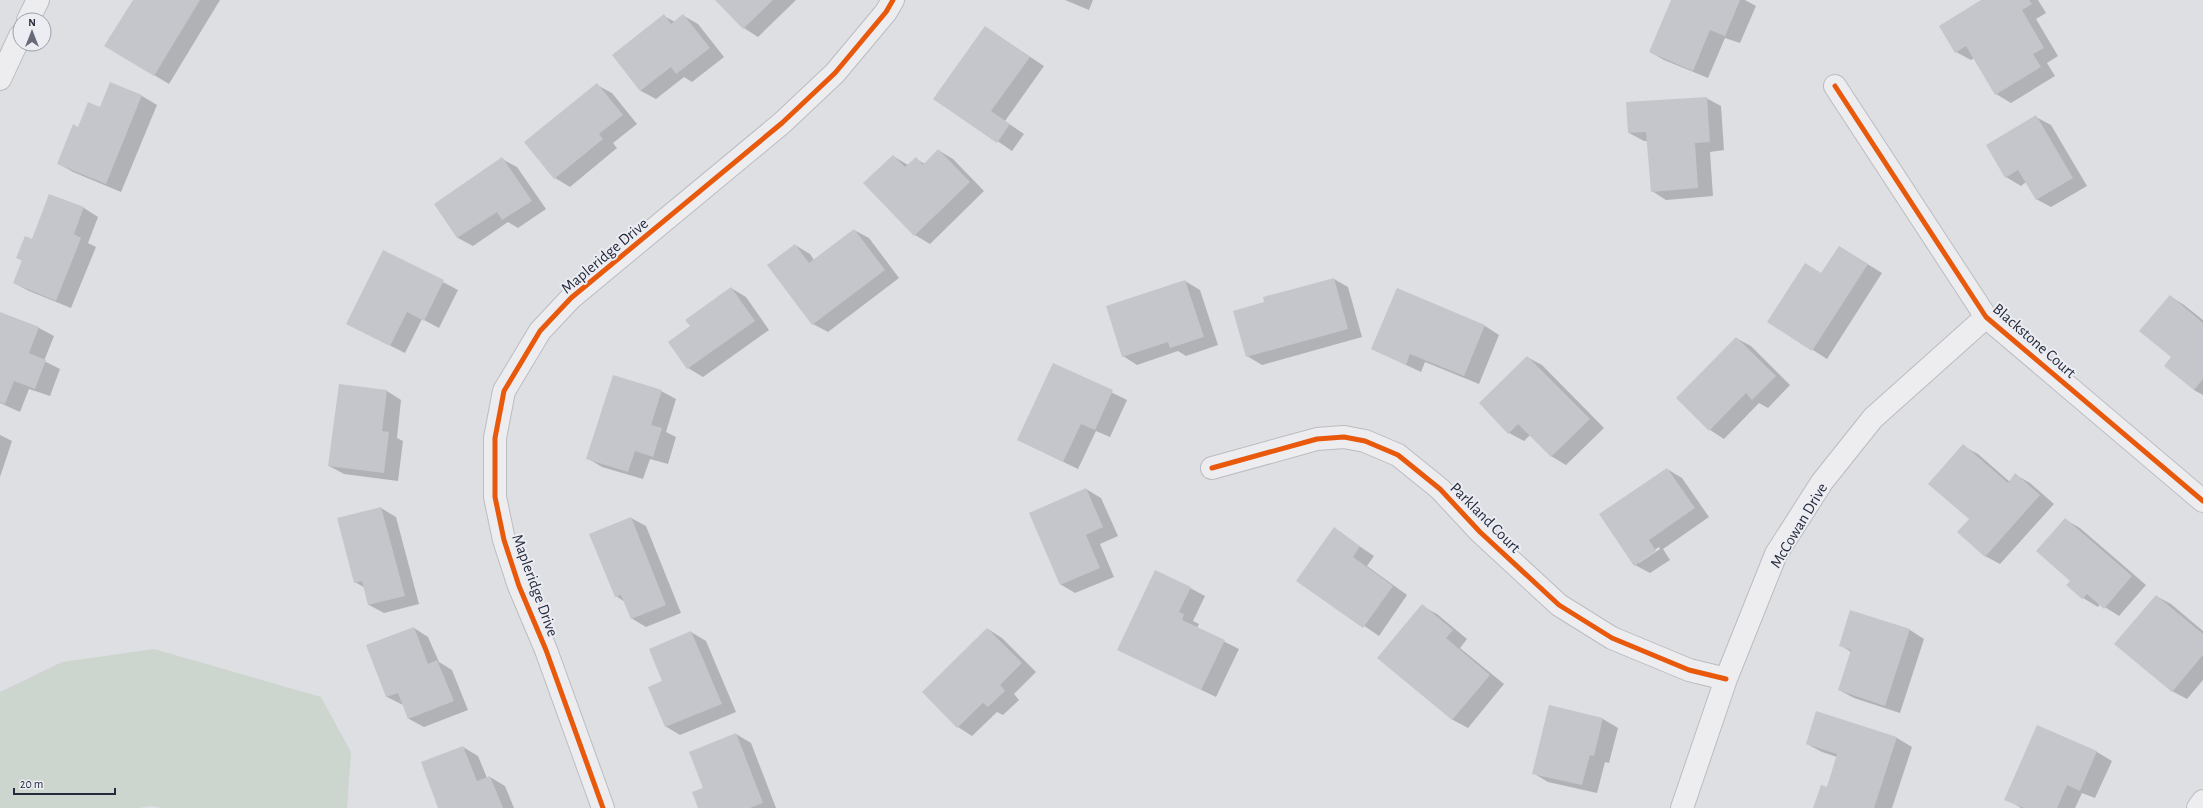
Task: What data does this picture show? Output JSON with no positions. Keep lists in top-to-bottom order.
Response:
{
  "streets": {
    "street": [
      "Mapleridge Drive",
      "Blackstone Court",
      "Parkland Court",
      "McCowan Drive"
    ]
  },
  "crossings": [
    ["Blackstone Court", "McCowan Drive"],
    ["Parkland Court", "McCowan Drive"]
  ],
  "scale_bar": "20 m",
  "north": "top"
}
